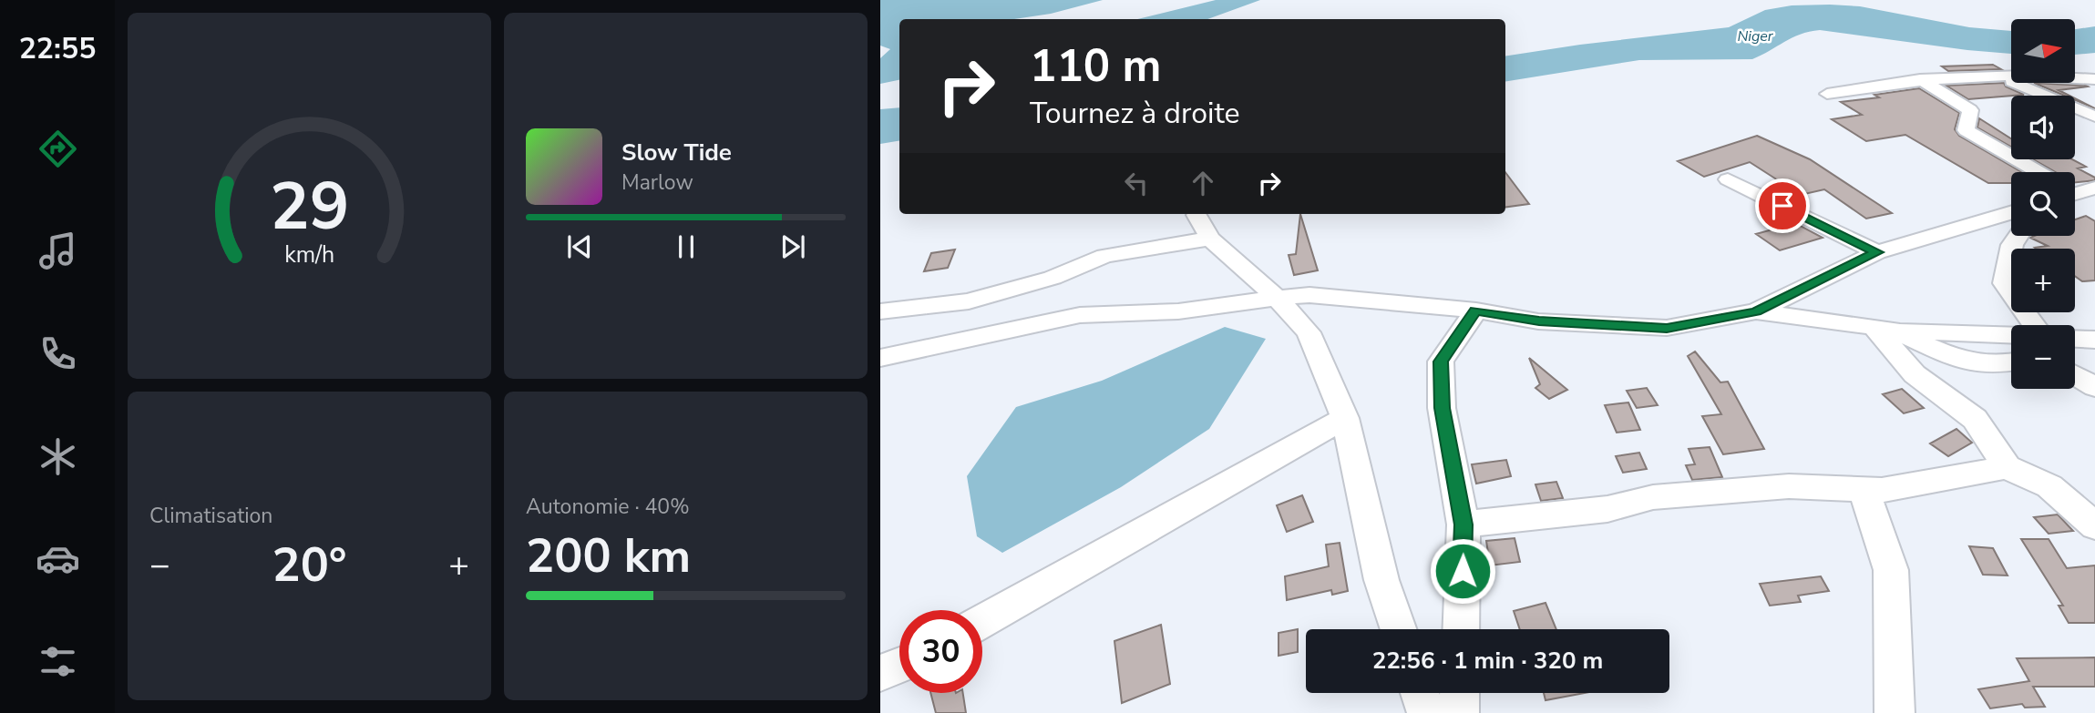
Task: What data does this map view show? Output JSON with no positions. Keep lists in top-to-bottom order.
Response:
{
  "water": ["Niger"],
  "north": "right",
  "page": {
    "tabs": "22:55",
    "map_buttons": ["+", "−"],
    "turn": ["110 m", "Tournez à droite"],
    "song": ["Slow Tide", "Marlow"],
    "tile": [
      "Climatisation",
      ["Autonomie · 40%", "200 km"]
    ],
    "heat": ["−", "20°", "+"],
    "limit": "30",
    "trip": "22:56 · 1 min · 320 m",
    "gauge": ["29", "km/h"]
  }
}
